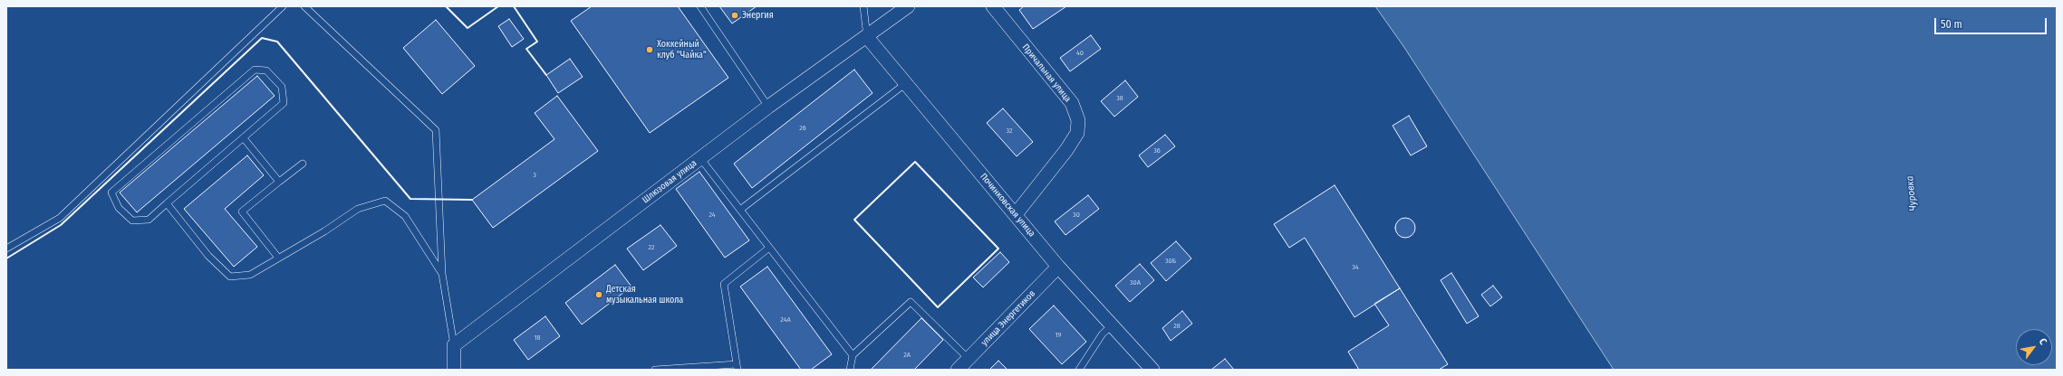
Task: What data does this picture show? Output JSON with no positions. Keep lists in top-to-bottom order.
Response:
{
  "streets": {
    "street": [
      "Причальная улица",
      "Шлюзовая улица",
      "Починковская улица",
      "улица Энергетиков"
    ]
  },
  "crossings": [
    ["Причальная улица", "Починковская улица"],
    ["Шлюзовая улица", "Починковская улица"],
    ["Починковская улица", "улица Энергетиков"]
  ],
  "water": ["Чуровка"],
  "places": ["Энергия", "Хоккейный клуб \"Чайка\"", "Детская музыкальная школа"],
  "house_numbers": [
    "40",
    "38",
    "26",
    "32",
    "36",
    "3",
    "24",
    "30",
    "22",
    "30Б",
    "34",
    "30А",
    "24А",
    "28",
    "19",
    "18",
    "2А"
  ],
  "scale_bar": "50 m",
  "north": "top right"
}
